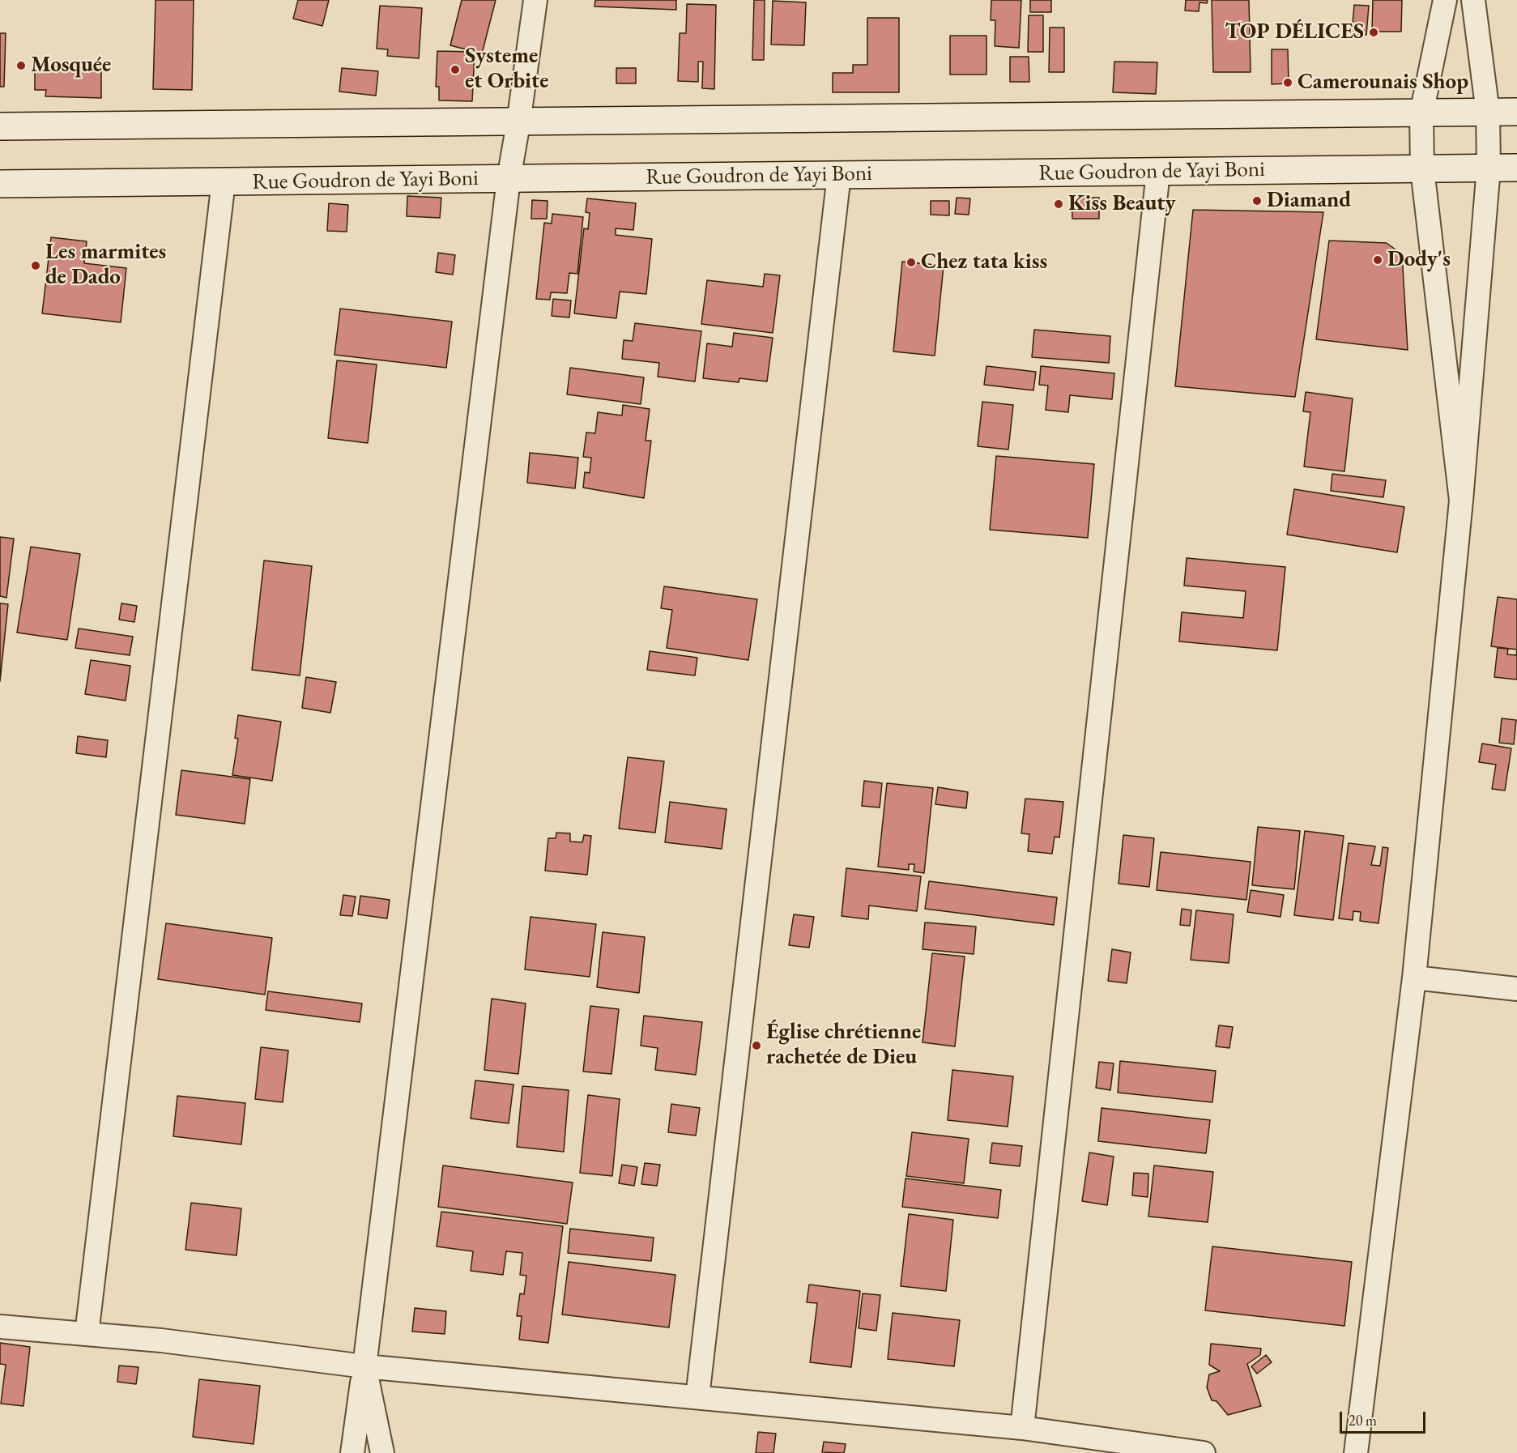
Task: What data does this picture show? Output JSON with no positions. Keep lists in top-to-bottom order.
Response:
{
  "streets": {
    "street": ["Rue Goudron de Yayi Boni"]
  },
  "places": [
    "TOP DÉLICES",
    "Mosquée",
    "Systeme et Orbite",
    "Camerounais Shop",
    "Diamand",
    "Kiss Beauty",
    "Dody's",
    "Chez tata kiss",
    "Les marmites de Dado",
    "Église chrétienne rachetée de Dieu"
  ],
  "scale_bar": "20 m"
}
